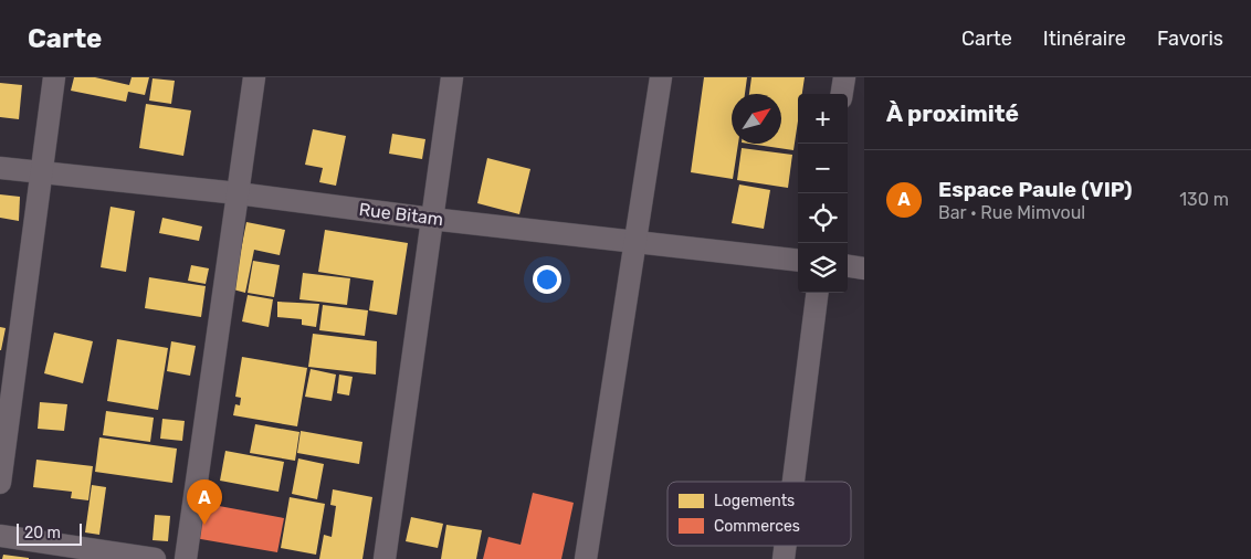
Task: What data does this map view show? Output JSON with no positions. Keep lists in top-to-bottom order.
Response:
{
  "streets": {
    "street": ["Rue Bitam"]
  },
  "legend": ["Logements", "Commerces"],
  "scale_bar": "20 m",
  "north": "top right",
  "page": {
    "header": "Carte",
    "nav": ["Carte", "Itinéraire", "Favoris"],
    "heading": "À proximité",
    "map_buttons": ["+", "−"],
    "list": [
      {
        "mark": "A",
        "name": "Espace Paule (VIP)",
        "note": "Bar · Rue Mimvoul",
        "value": "130 m"
      }
    ],
    "pins": "A",
    "scale": "20 m"
  }
}
